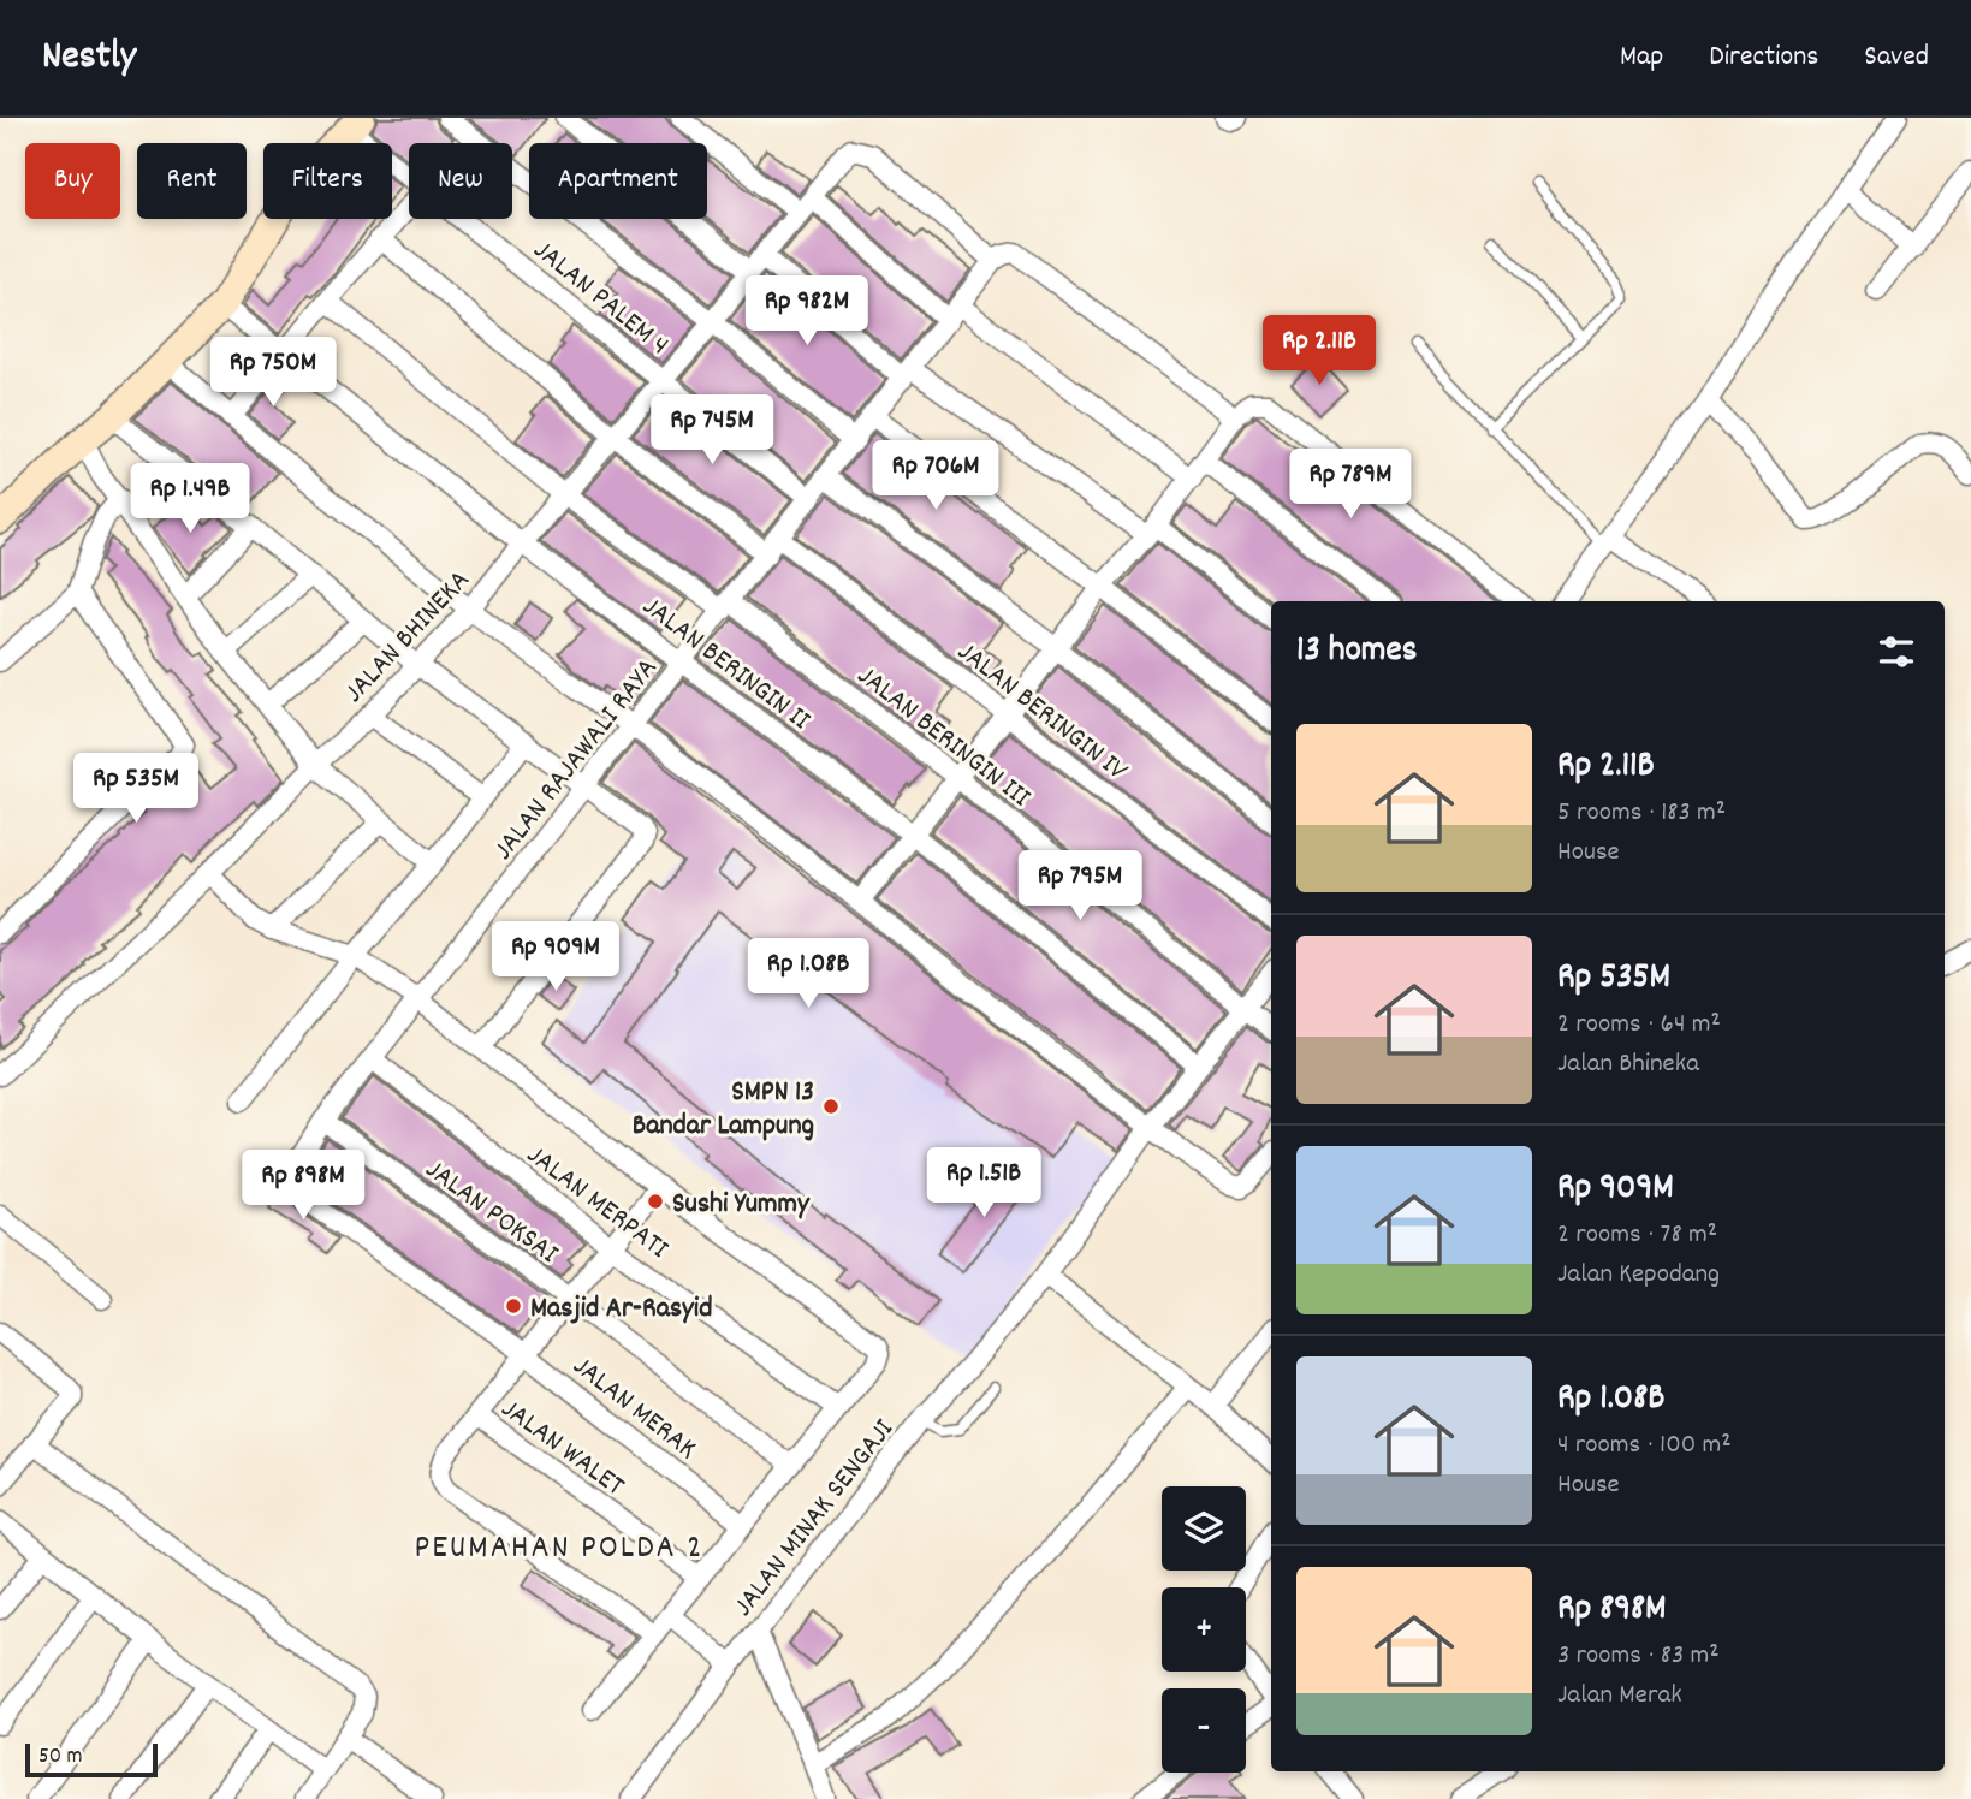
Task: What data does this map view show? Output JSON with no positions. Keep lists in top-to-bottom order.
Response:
{
  "streets": {
    "street": [
      "JALAN PALEM 4",
      "JALAN BHINEKA",
      "JALAN BERINGIN II",
      "JALAN BERINGIN IV",
      "JALAN BERINGIN III",
      "JALAN RAJAWALI RAYA",
      "JALAN MERPATI",
      "JALAN POKSAI",
      "JALAN MERAK",
      "JALAN WALET",
      "JALAN MINAK SENGAJI"
    ]
  },
  "crossings": [
    ["JALAN PALEM 4", "JALAN BHINEKA"],
    ["JALAN PALEM 4", "JALAN RAJAWALI RAYA"],
    ["JALAN BHINEKA", "JALAN BERINGIN II"],
    ["JALAN BHINEKA", "JALAN BERINGIN III"],
    ["JALAN BHINEKA", "JALAN RAJAWALI RAYA"],
    ["JALAN BERINGIN II", "JALAN RAJAWALI RAYA"],
    ["JALAN BERINGIN II", "JALAN MINAK SENGAJI"],
    ["JALAN BERINGIN IV", "JALAN RAJAWALI RAYA"],
    ["JALAN BERINGIN III", "JALAN RAJAWALI RAYA"],
    ["JALAN BERINGIN III", "JALAN MINAK SENGAJI"],
    ["JALAN RAJAWALI RAYA", "JALAN MERPATI"],
    ["JALAN RAJAWALI RAYA", "JALAN POKSAI"],
    ["JALAN RAJAWALI RAYA", "JALAN MERAK"]
  ],
  "districts": ["PEUMAHAN POLDA 2"],
  "places": ["SMPN 13 Bandar Lampung", "Sushi Yummy", "Masjid Ar-Rasyid"],
  "scale_bar": "50 m",
  "page": {
    "header": "Nestly",
    "nav": ["Map", "Directions", "Saved"],
    "chip": [
      "Buy",
      "Rent",
      "Filters",
      "New",
      "Apartment"
    ],
    "price": [
      "Rp 982M",
      "Rp 2.11B",
      "Rp 750M",
      "Rp 745M",
      "Rp 706M",
      "Rp 789M",
      "Rp 1.49B",
      "Rp 535M",
      "Rp 795M",
      "Rp 909M",
      "Rp 1.08B",
      "Rp 1.51B",
      "Rp 898M"
    ],
    "heading": "13 homes",
    "list": [
      {
        "name": "Rp 2.11B",
        "note": "5 rooms · 183 m² · House"
      },
      {
        "name": "Rp 535M",
        "note": "2 rooms · 64 m² · Jalan Bhineka"
      },
      {
        "name": "Rp 909M",
        "note": "2 rooms · 78 m² · Jalan Kepodang"
      },
      {
        "name": "Rp 1.08B",
        "note": "4 rooms · 100 m² · House"
      },
      {
        "name": "Rp 898M",
        "note": "3 rooms · 83 m² · Jalan Merak"
      }
    ],
    "map_buttons": ["+", "−"],
    "scale": "50 m"
  }
}
